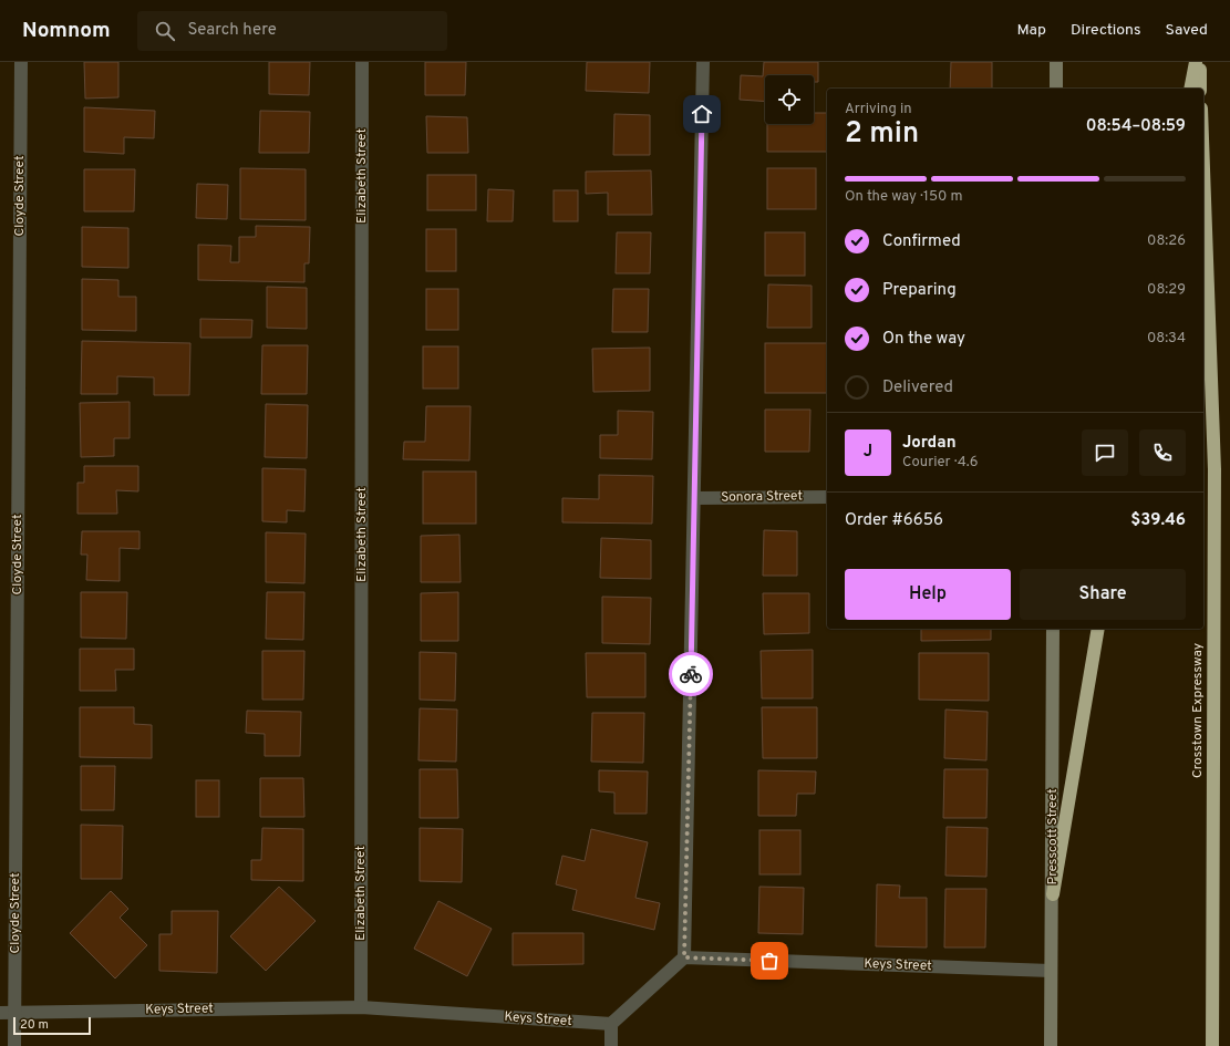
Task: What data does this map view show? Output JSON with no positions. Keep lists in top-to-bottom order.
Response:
{
  "streets": {
    "highway": ["Crosstown Expressway"],
    "main road": ["Presscott Street"],
    "street": [
      "Elizabeth Street",
      "Cloyde Street",
      "Sonora Street",
      "Keys Street"
    ]
  },
  "crossings": [
    ["Elizabeth Street", "Keys Street"],
    ["Cloyde Street", "Keys Street"],
    ["Presscott Street", "Keys Street"]
  ],
  "scale_bar": "20 m",
  "page": {
    "header": "Nomnom",
    "search": "Search here",
    "nav": ["Map", "Directions", "Saved"],
    "heading": ["2 min", "Arriving in", "08:54–08:59"],
    "panel": [
      "Jordan",
      "Courier · 4.6",
      "Order #6656",
      "$39.46"
    ],
    "bar": "On the way · 150 m",
    "list": [
      ["Confirmed", "08:26"],
      ["Preparing", "08:29"],
      ["On the way", "08:34"],
      "Delivered"
    ],
    "round": "J",
    "buttons": ["Help", "Share"],
    "scale": "20 m"
  }
}
